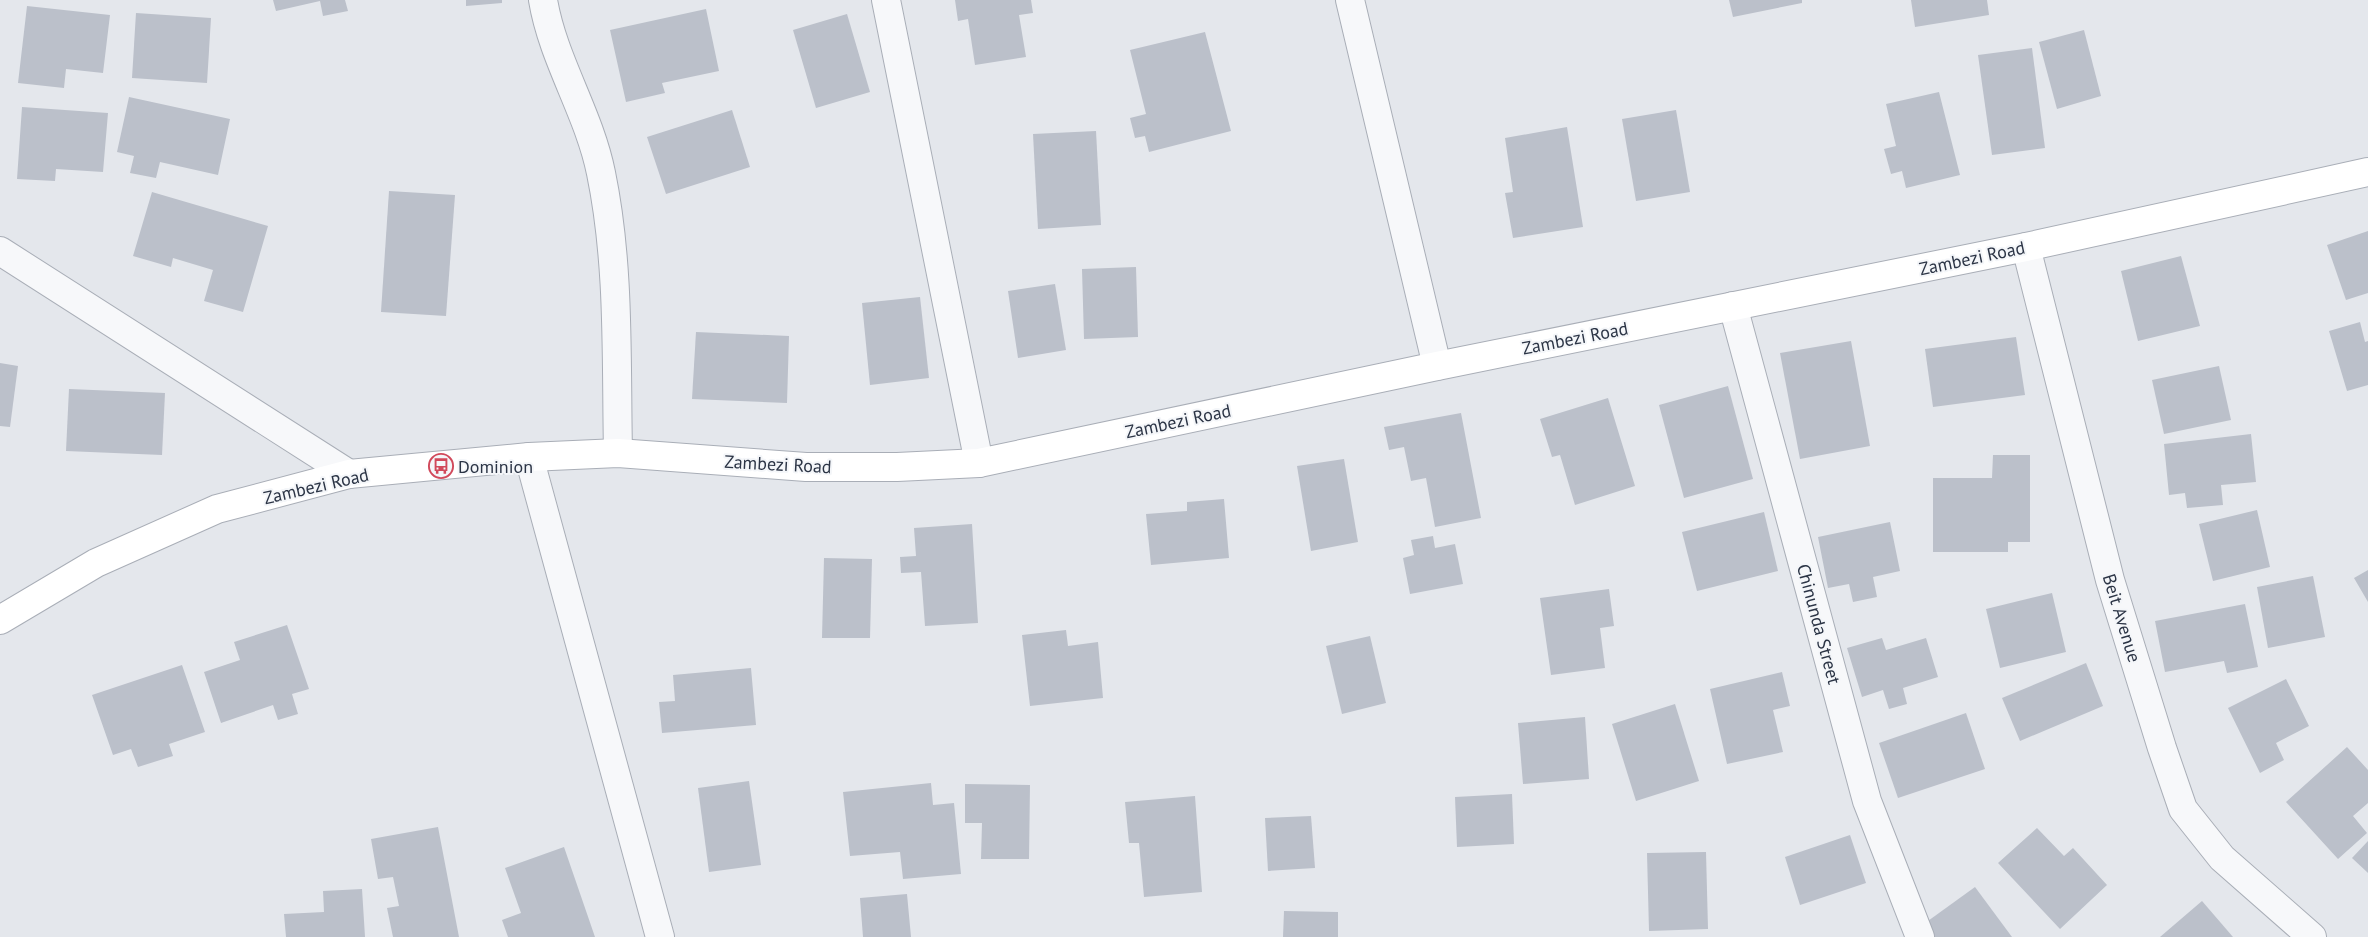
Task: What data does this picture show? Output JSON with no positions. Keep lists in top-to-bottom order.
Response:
{
  "streets": {
    "street": ["Zambezi Road", "Beit Avenue", "Chinunda Street"]
  },
  "crossings": [
    ["Zambezi Road", "Beit Avenue"],
    ["Zambezi Road", "Chinunda Street"]
  ],
  "places": {
    "bus stop": ["Dominion"]
  }
}
